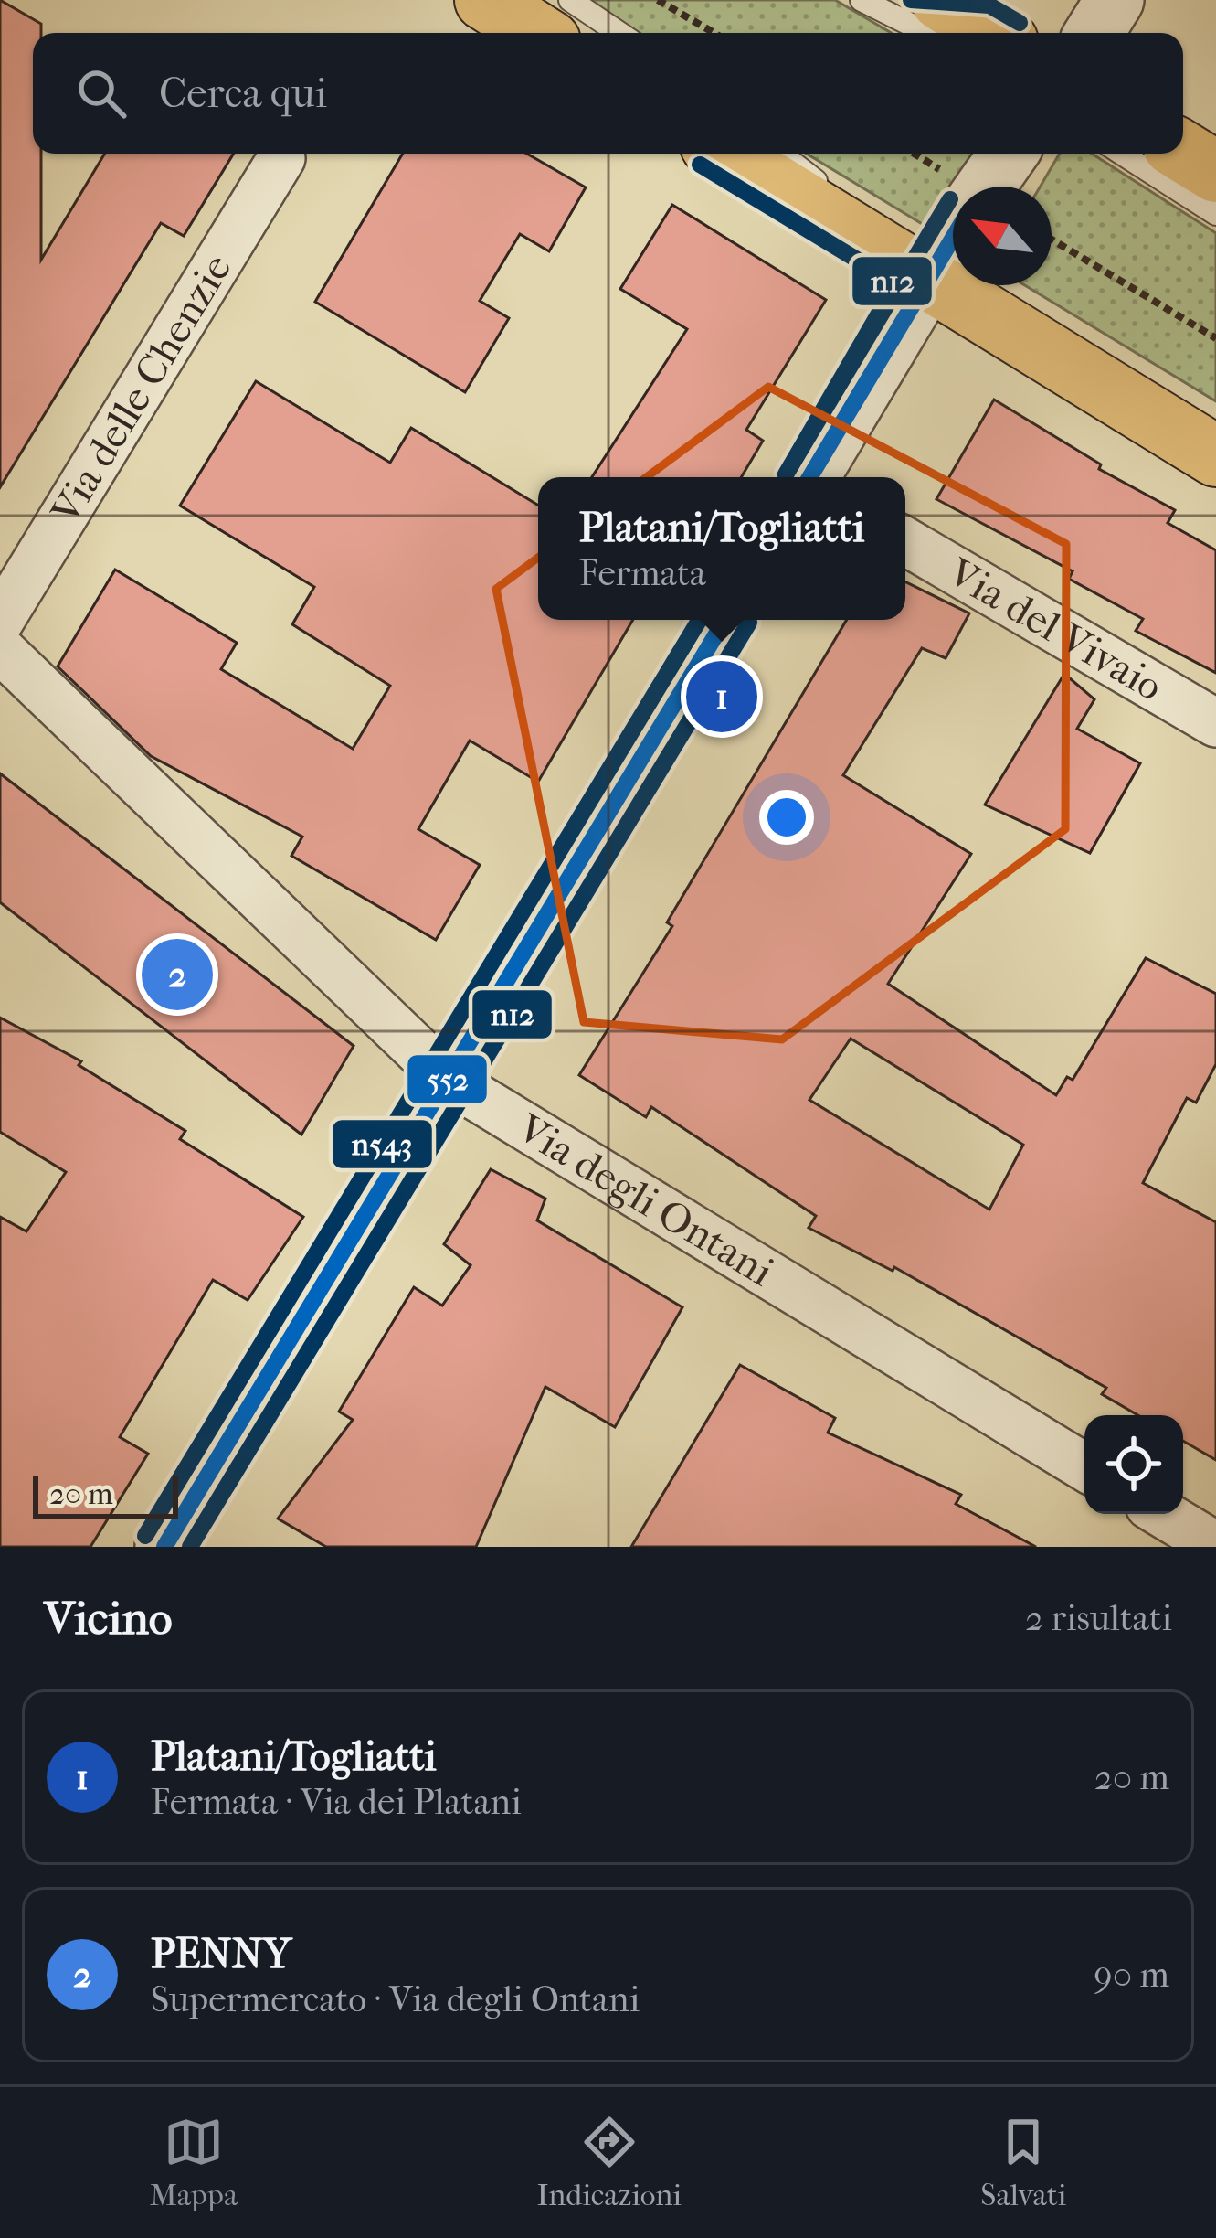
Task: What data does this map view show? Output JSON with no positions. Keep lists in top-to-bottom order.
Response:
{
  "streets": {
    "street": ["Via delle Chenzie", "Via del Vivaio", "Via degli Ontani"]
  },
  "lines": ["transit line n543", "transit line n12", "transit line 552"],
  "scale_bar": "20 m",
  "north": "top left",
  "page": {
    "search": "Cerca qui",
    "popup": ["Platani/Togliatti", "Fermata"],
    "pins": ["1", "2"],
    "scale": "20 m",
    "heading": ["Vicino", "2 risultati"],
    "list": [
      {
        "mark": "1",
        "name": "Platani/Togliatti",
        "note": "Fermata · Via dei Platani",
        "value": "20 m"
      },
      {
        "mark": "2",
        "name": "PENNY",
        "note": "Supermercato · Via degli Ontani",
        "value": "90 m"
      }
    ],
    "nav": ["Mappa", "Indicazioni", "Salvati"]
  }
}
